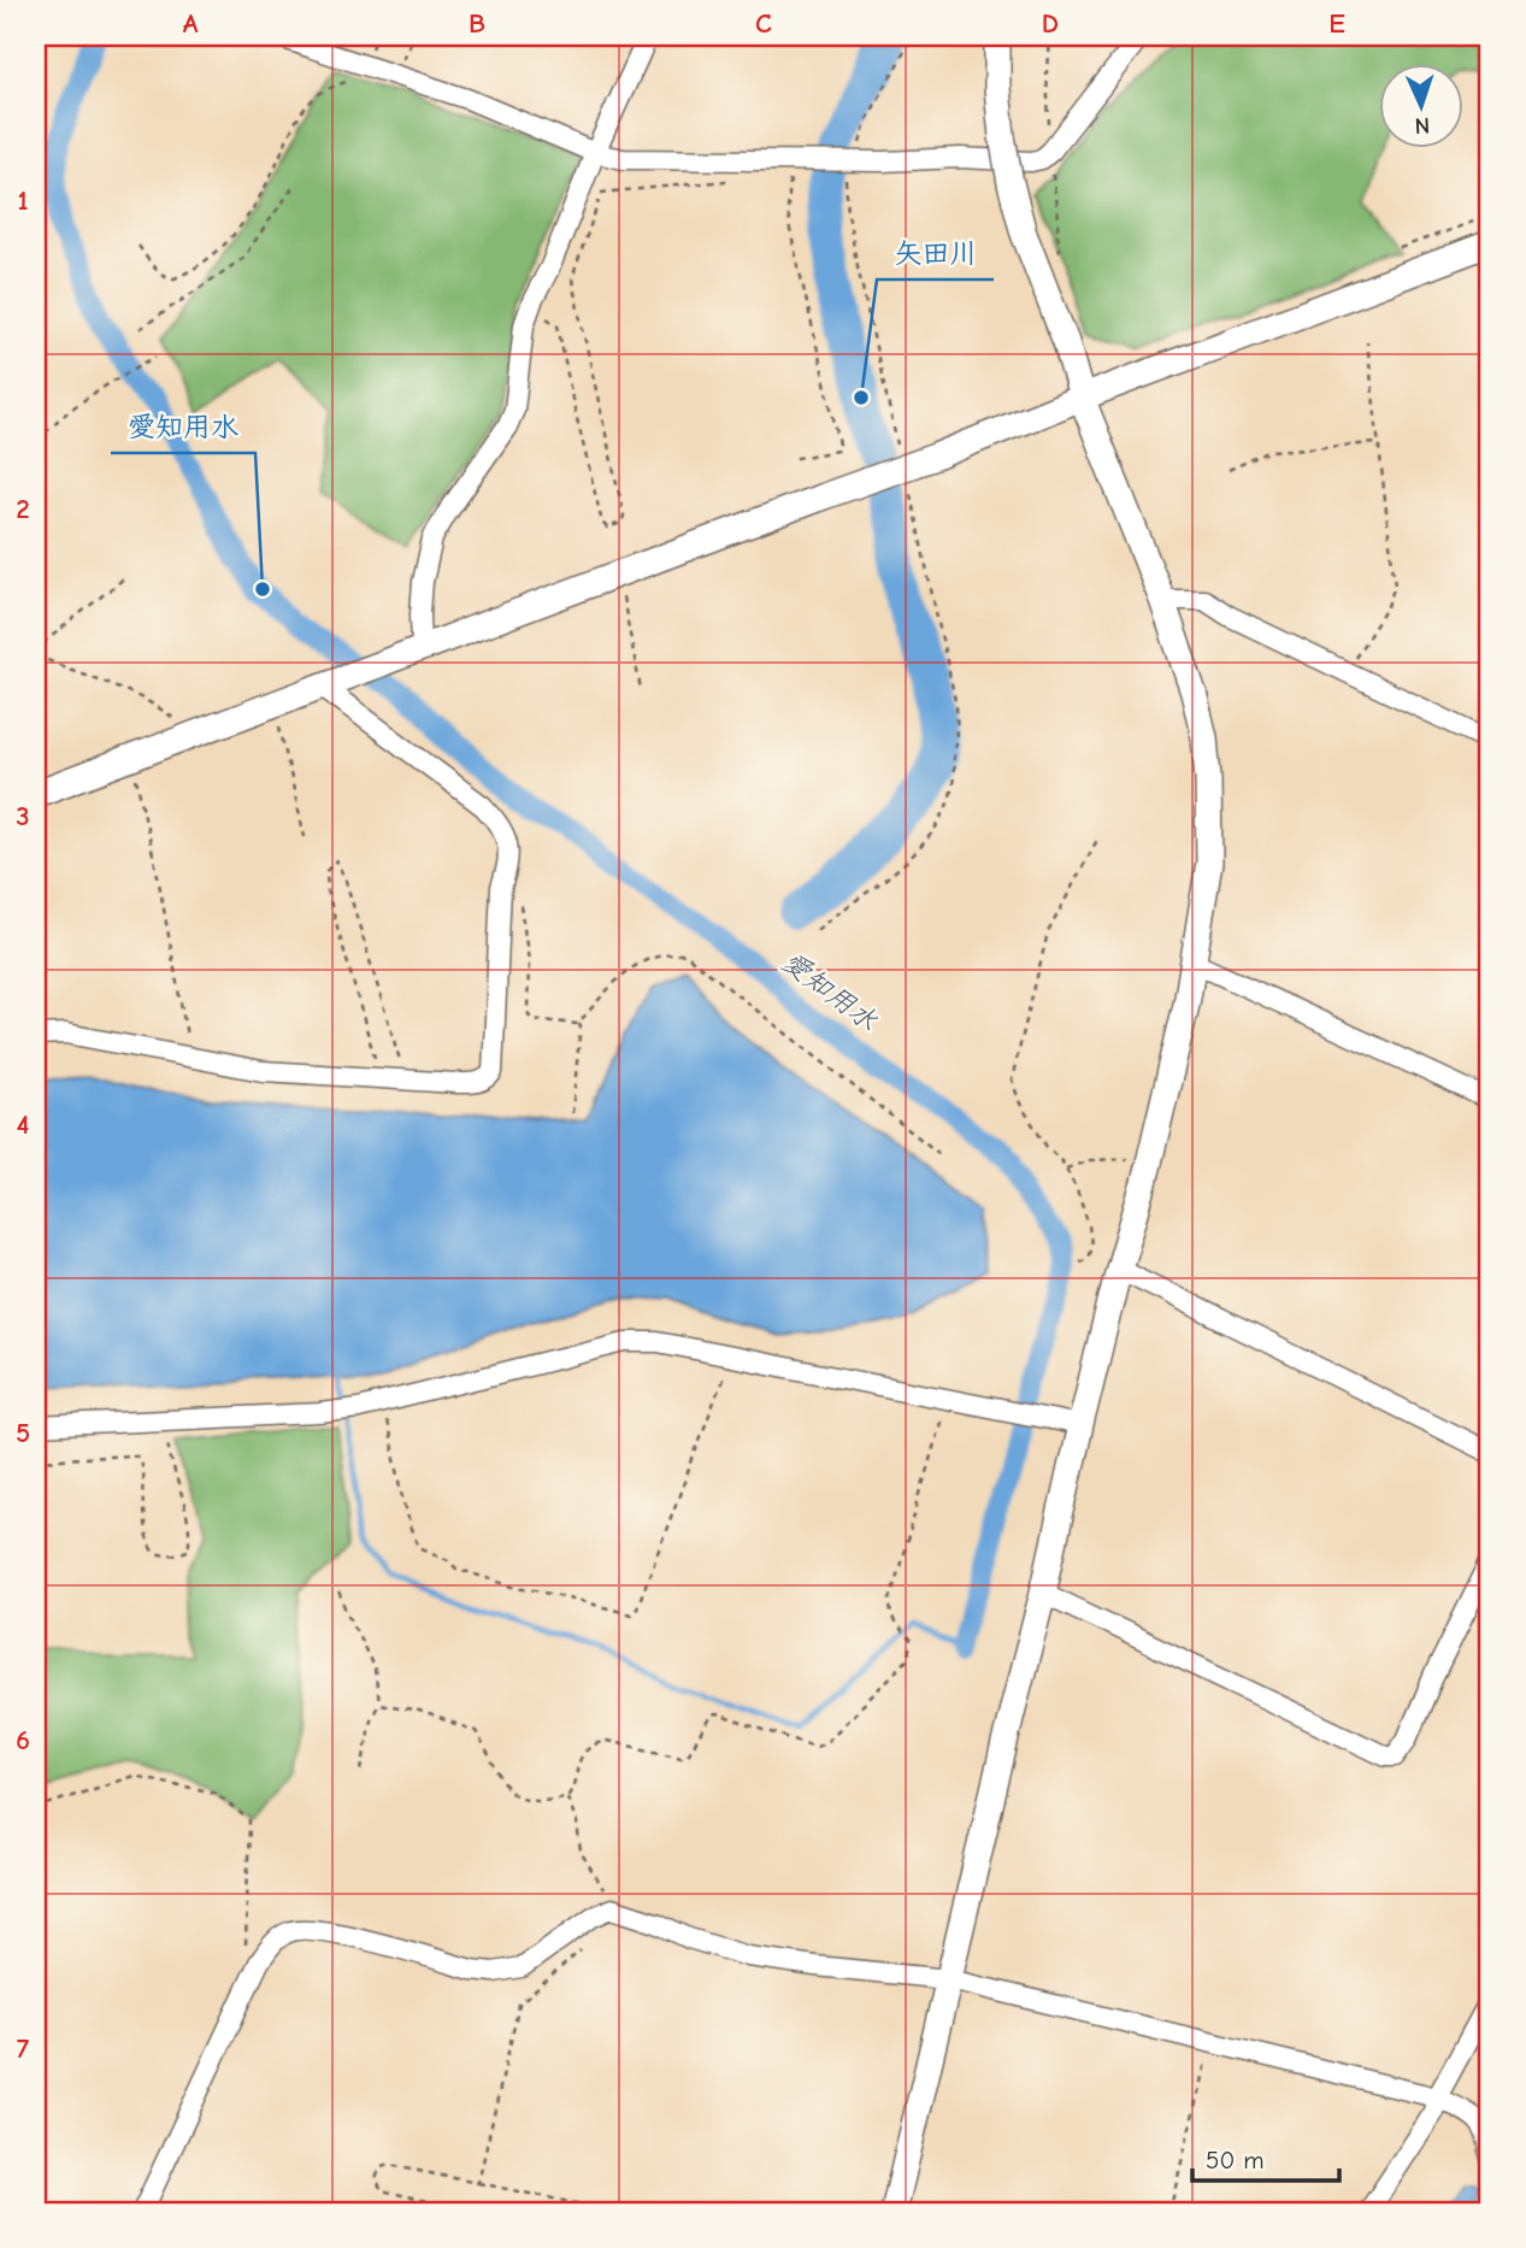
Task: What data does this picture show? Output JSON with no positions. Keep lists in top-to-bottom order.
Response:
{
  "water": ["愛知用水"],
  "places": ["矢田川", "愛知用水"],
  "scale_bar": "50 m",
  "north": "bottom",
  "grid": {
    "columns": [
      "A",
      "B",
      "C",
      "D",
      "E"
    ],
    "rows": [
      "1",
      "2",
      "3",
      "4",
      "5",
      "6",
      "7"
    ]
  }
}
